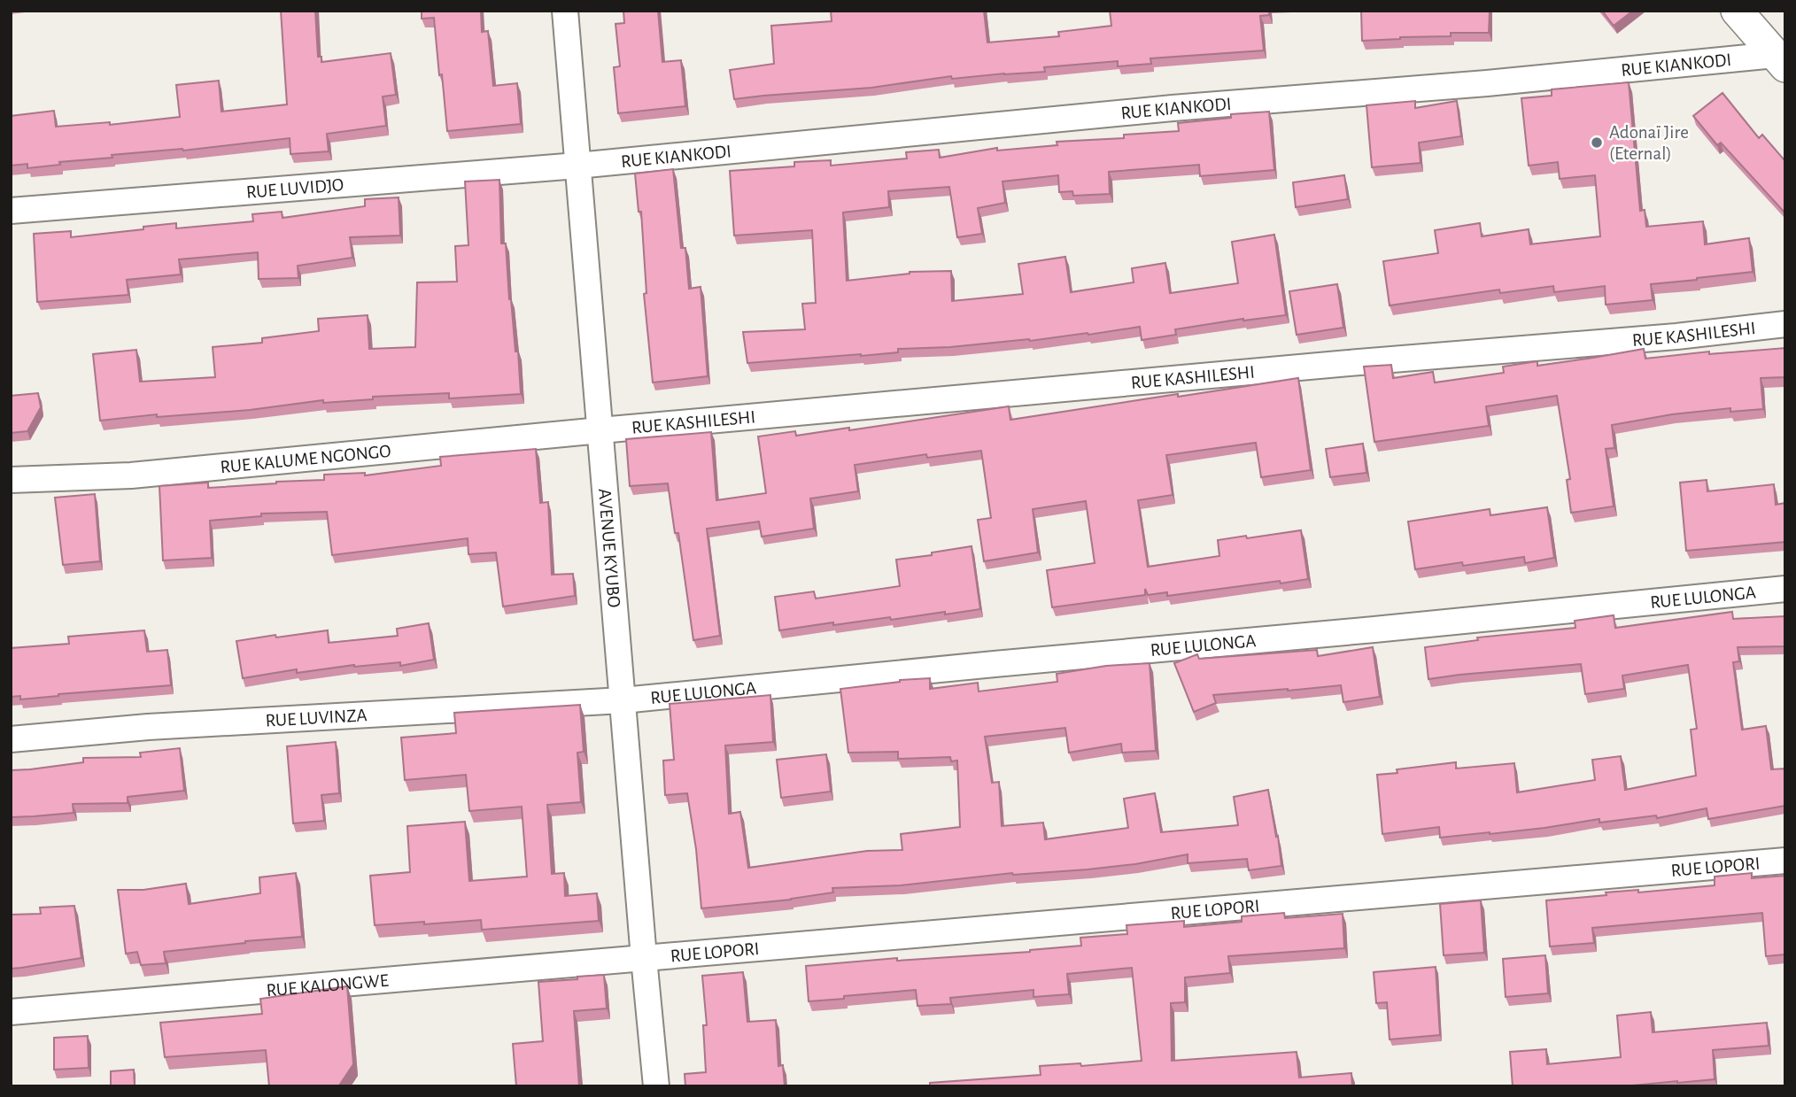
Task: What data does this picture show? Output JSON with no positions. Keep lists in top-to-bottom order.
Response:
{
  "streets": {
    "street": [
      "RUE KIANKODI",
      "RUE LUVIDJO",
      "RUE KASHILESHI",
      "RUE KALUME NGONGO",
      "AVENUE KYUBO",
      "RUE LULONGA",
      "RUE LUVINZA",
      "RUE LOPORI",
      "RUE KALONGWE"
    ]
  },
  "crossings": [
    ["RUE KIANKODI", "RUE LUVIDJO"],
    ["RUE KIANKODI", "AVENUE KYUBO"],
    ["RUE LUVIDJO", "AVENUE KYUBO"],
    ["RUE KASHILESHI", "RUE KALUME NGONGO"],
    ["RUE KASHILESHI", "AVENUE KYUBO"],
    ["RUE KALUME NGONGO", "AVENUE KYUBO"],
    ["AVENUE KYUBO", "RUE LULONGA"],
    ["AVENUE KYUBO", "RUE LUVINZA"],
    ["AVENUE KYUBO", "RUE LOPORI"],
    ["AVENUE KYUBO", "RUE KALONGWE"],
    ["RUE LULONGA", "RUE LUVINZA"],
    ["RUE LOPORI", "RUE KALONGWE"]
  ],
  "places": ["Adonaï Jire (Eternal)"]
}
